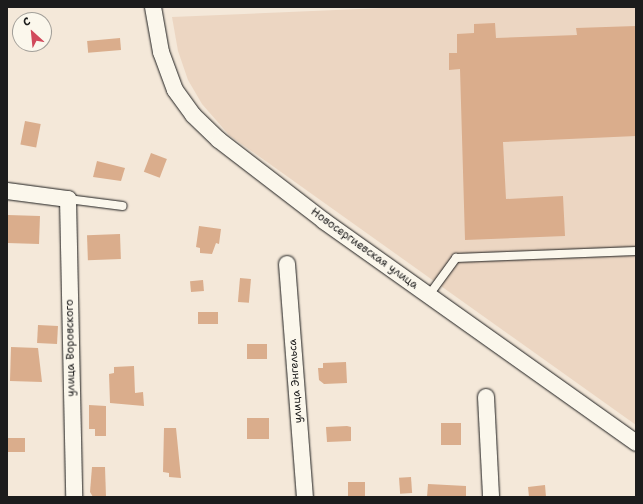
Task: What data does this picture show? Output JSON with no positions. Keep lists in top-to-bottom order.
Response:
{
  "streets": {
    "street": ["Новосергиевская улица", "улица Воровского", "улица Энгельса"]
  },
  "north": "top left"
}
